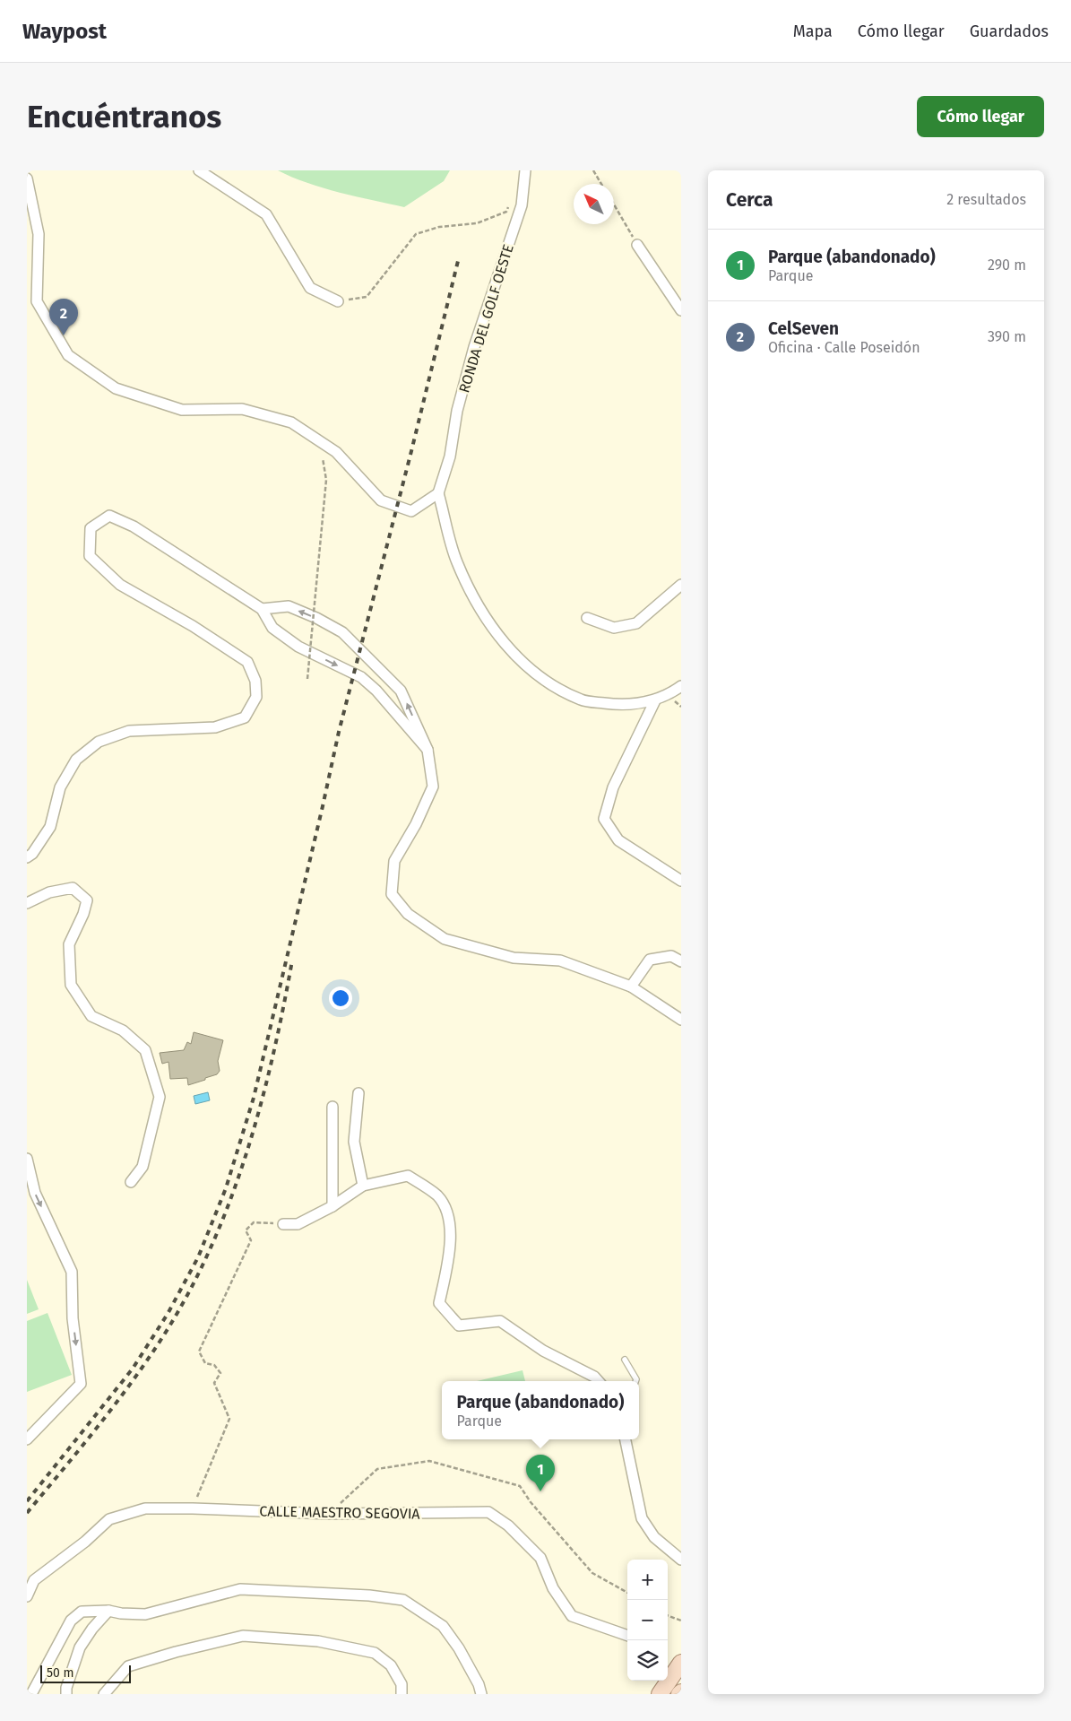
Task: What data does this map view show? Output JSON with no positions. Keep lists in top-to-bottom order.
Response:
{
  "streets": {
    "street": ["RONDA DEL GOLF OESTE", "CALLE MAESTRO SEGOVIA"]
  },
  "scale_bar": "50 m",
  "north": "top left",
  "page": {
    "header": "Waypost",
    "nav": ["Mapa", "Cómo llegar", "Guardados"],
    "buttons": "Cómo llegar",
    "title": "Encuéntranos",
    "heading": ["Cerca", "2 resultados"],
    "list": [
      {
        "mark": "1",
        "name": "Parque (abandonado)",
        "note": "Parque",
        "value": "290 m"
      },
      {
        "mark": "2",
        "name": "CelSeven",
        "note": "Oficina · Calle Poseidón",
        "value": "390 m"
      }
    ],
    "pins": ["2", "1"],
    "popup": ["Parque (abandonado)", "Parque"],
    "map_buttons": ["+", "−"],
    "scale": "50 m"
  }
}
